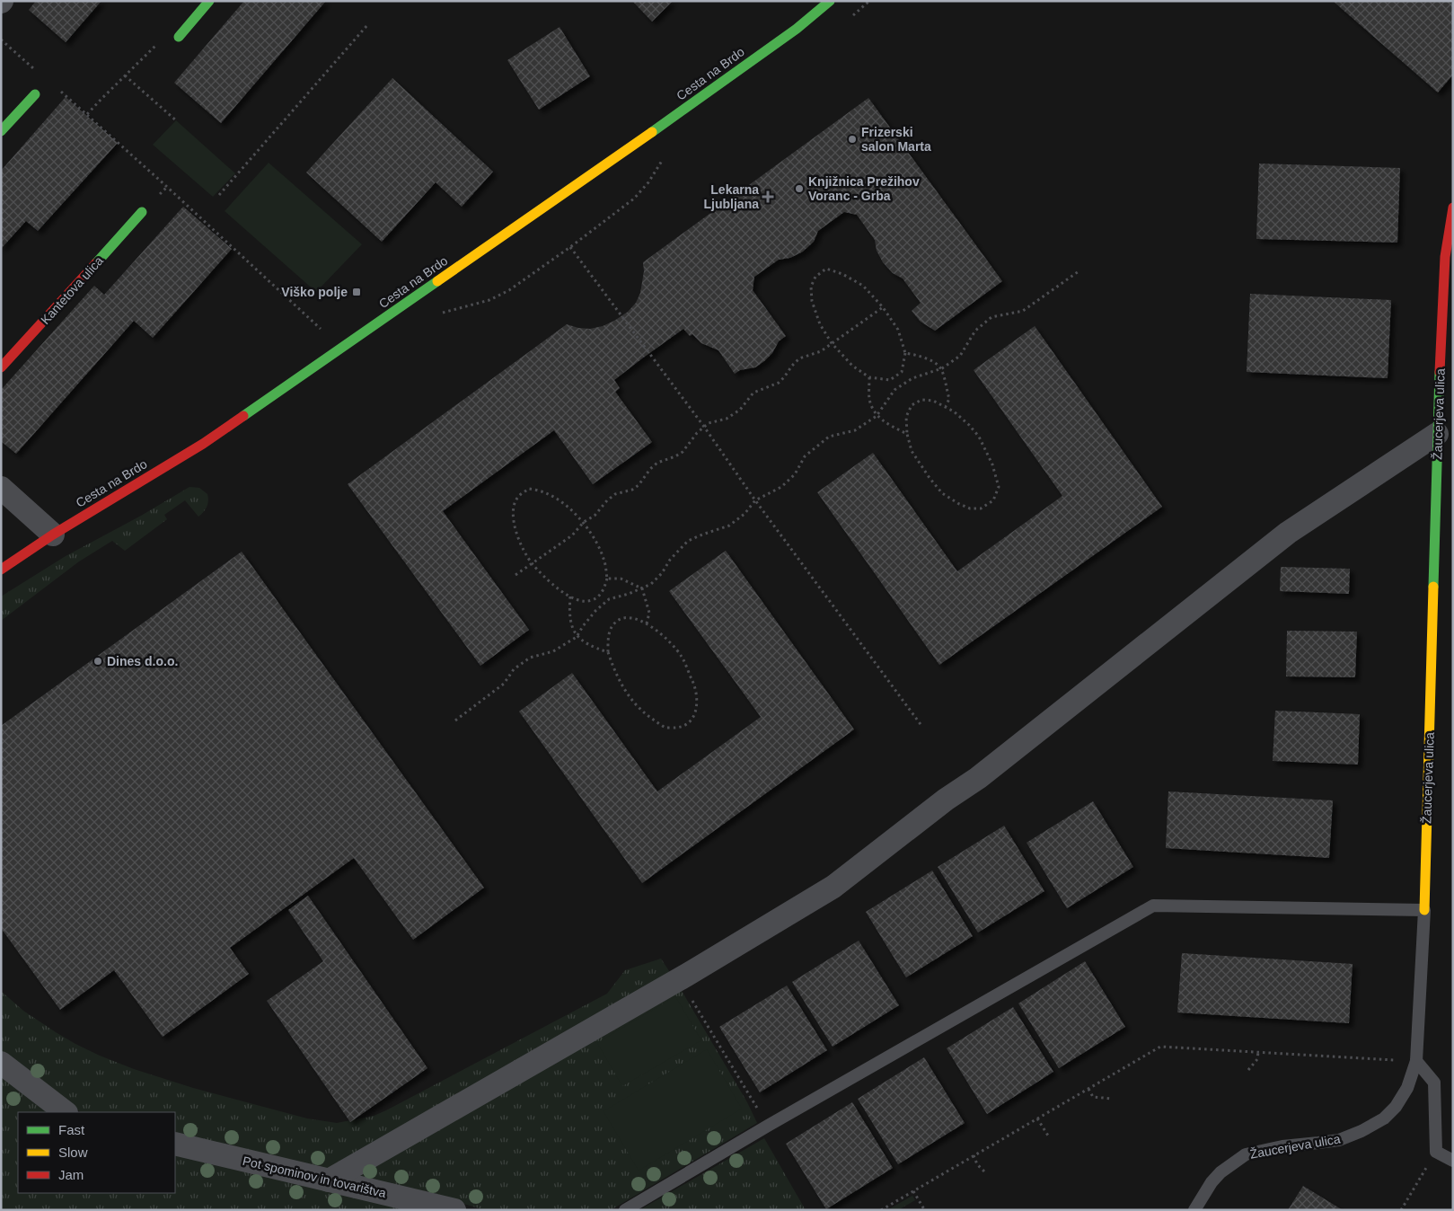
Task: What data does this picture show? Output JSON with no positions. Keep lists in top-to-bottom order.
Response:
{
  "streets": {
    "street": [
      "Cesta na Brdo",
      "Kantetova ulica",
      "Žaucerjeva ulica",
      "Pot spominov in tovarištva"
    ]
  },
  "places": {
    "other": ["Frizerski salon Marta", "Knjižnica Prežihov Voranc - Grba", "Dines d.o.o."],
    "health": ["Lekarna Ljubljana"],
    "transit": ["Viško polje"]
  },
  "legend": ["Fast", "Slow", "Jam"]
}
